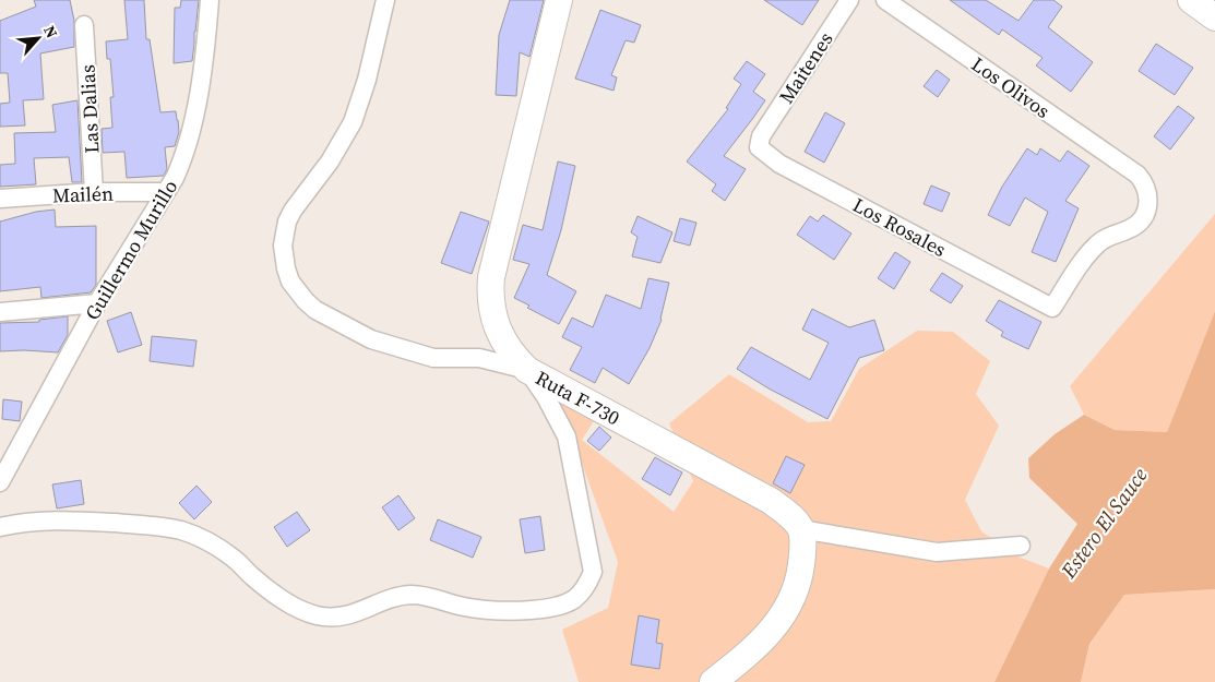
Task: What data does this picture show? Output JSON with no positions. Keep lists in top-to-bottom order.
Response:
{
  "streets": {
    "street": [
      "Maitenes",
      "Los Olivos",
      "Las Dalias",
      "Mailén",
      "Los Rosales",
      "Guillermo Murillo",
      "Ruta F-730"
    ]
  },
  "crossings": [
    ["Maitenes", "Los Rosales"],
    ["Los Olivos", "Los Rosales"],
    ["Las Dalias", "Mailén"],
    ["Mailén", "Guillermo Murillo"]
  ],
  "water": ["Estero El Sauce"],
  "north": "top right"
}
